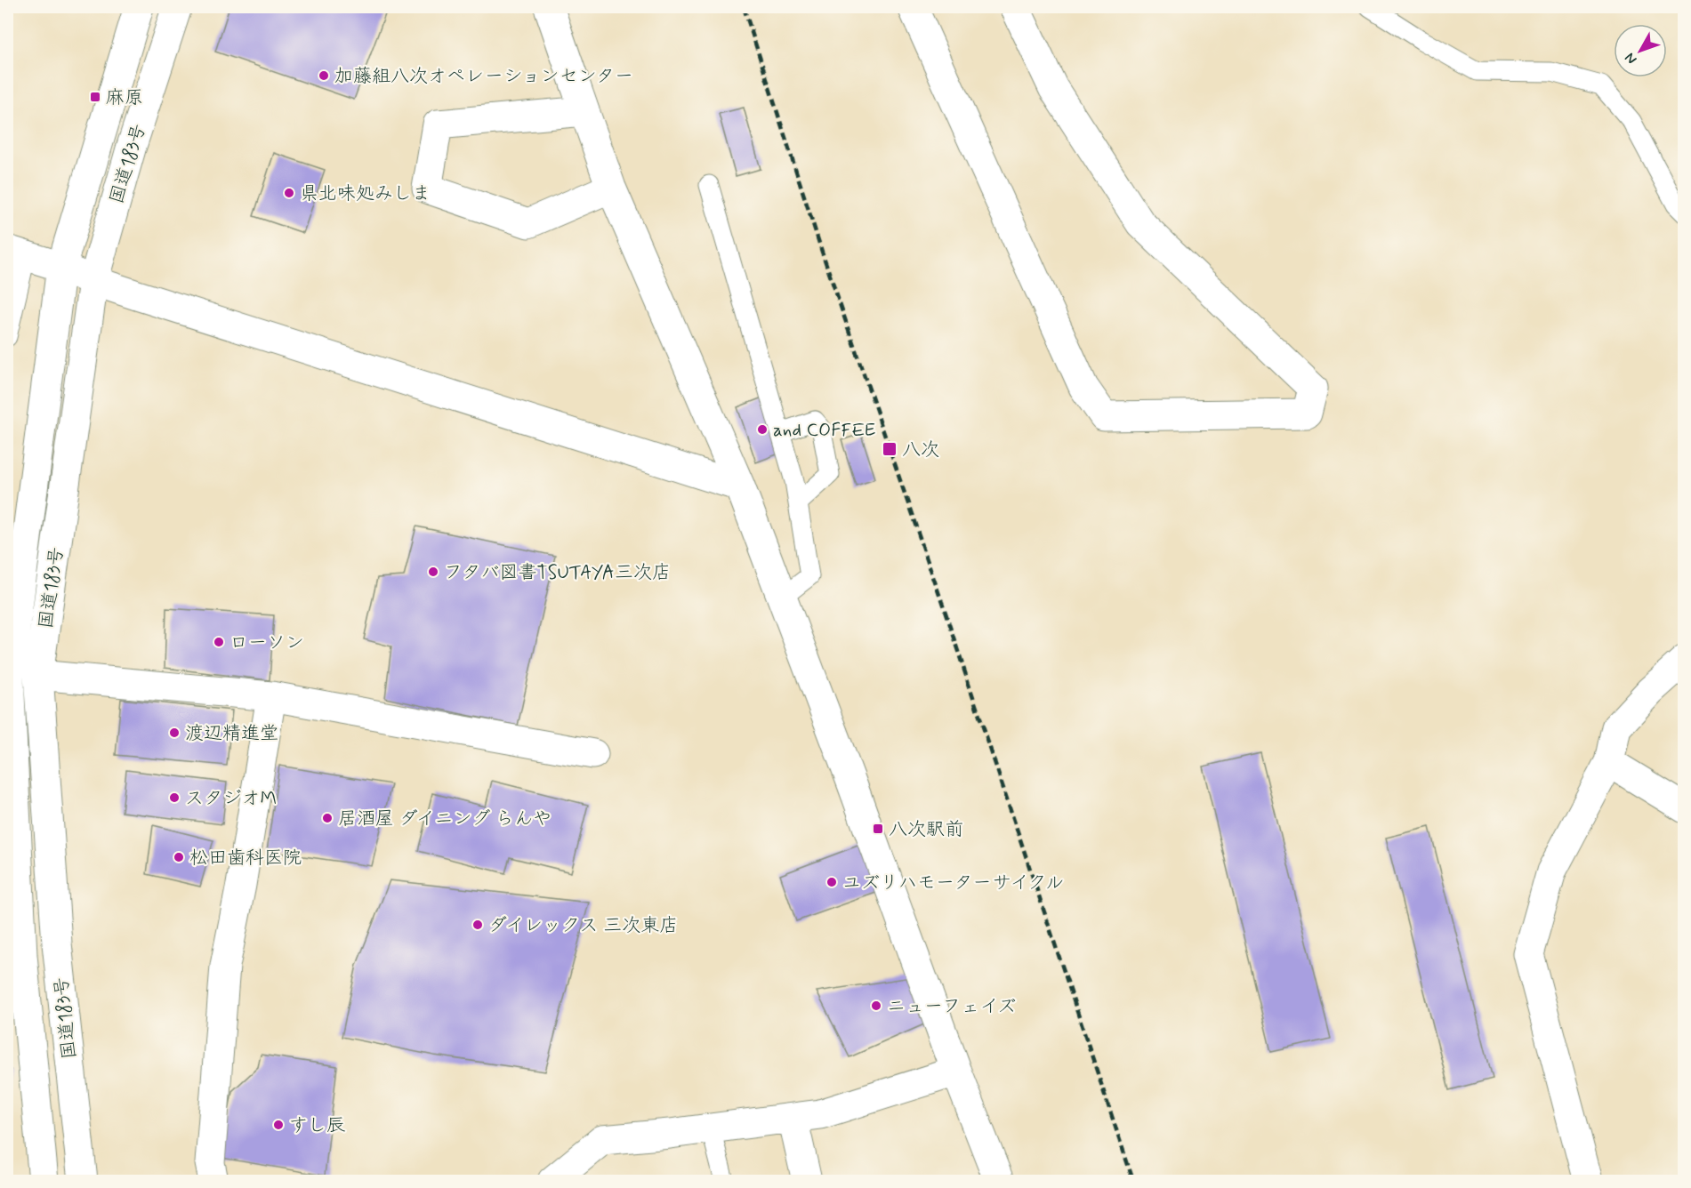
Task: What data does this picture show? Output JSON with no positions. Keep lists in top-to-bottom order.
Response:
{
  "streets": {
    "main road": ["国道183号"]
  },
  "places": {
    "other": [
      "加藤組八次オペレーションセンター",
      "県北味処みしま",
      "and COFFEE",
      "フタバ図書TSUTAYA三次店",
      "ローソン",
      "渡辺精進堂",
      "スタジオM",
      "居酒屋 ダイニング らんや",
      "松田歯科医院",
      "ユズリハモーターサイクル",
      "ダイレックス 三次東店",
      "ニューフェイズ",
      "すし辰"
    ],
    "transit": ["麻原", "八次", "八次駅前"]
  },
  "north": "bottom left"
}
